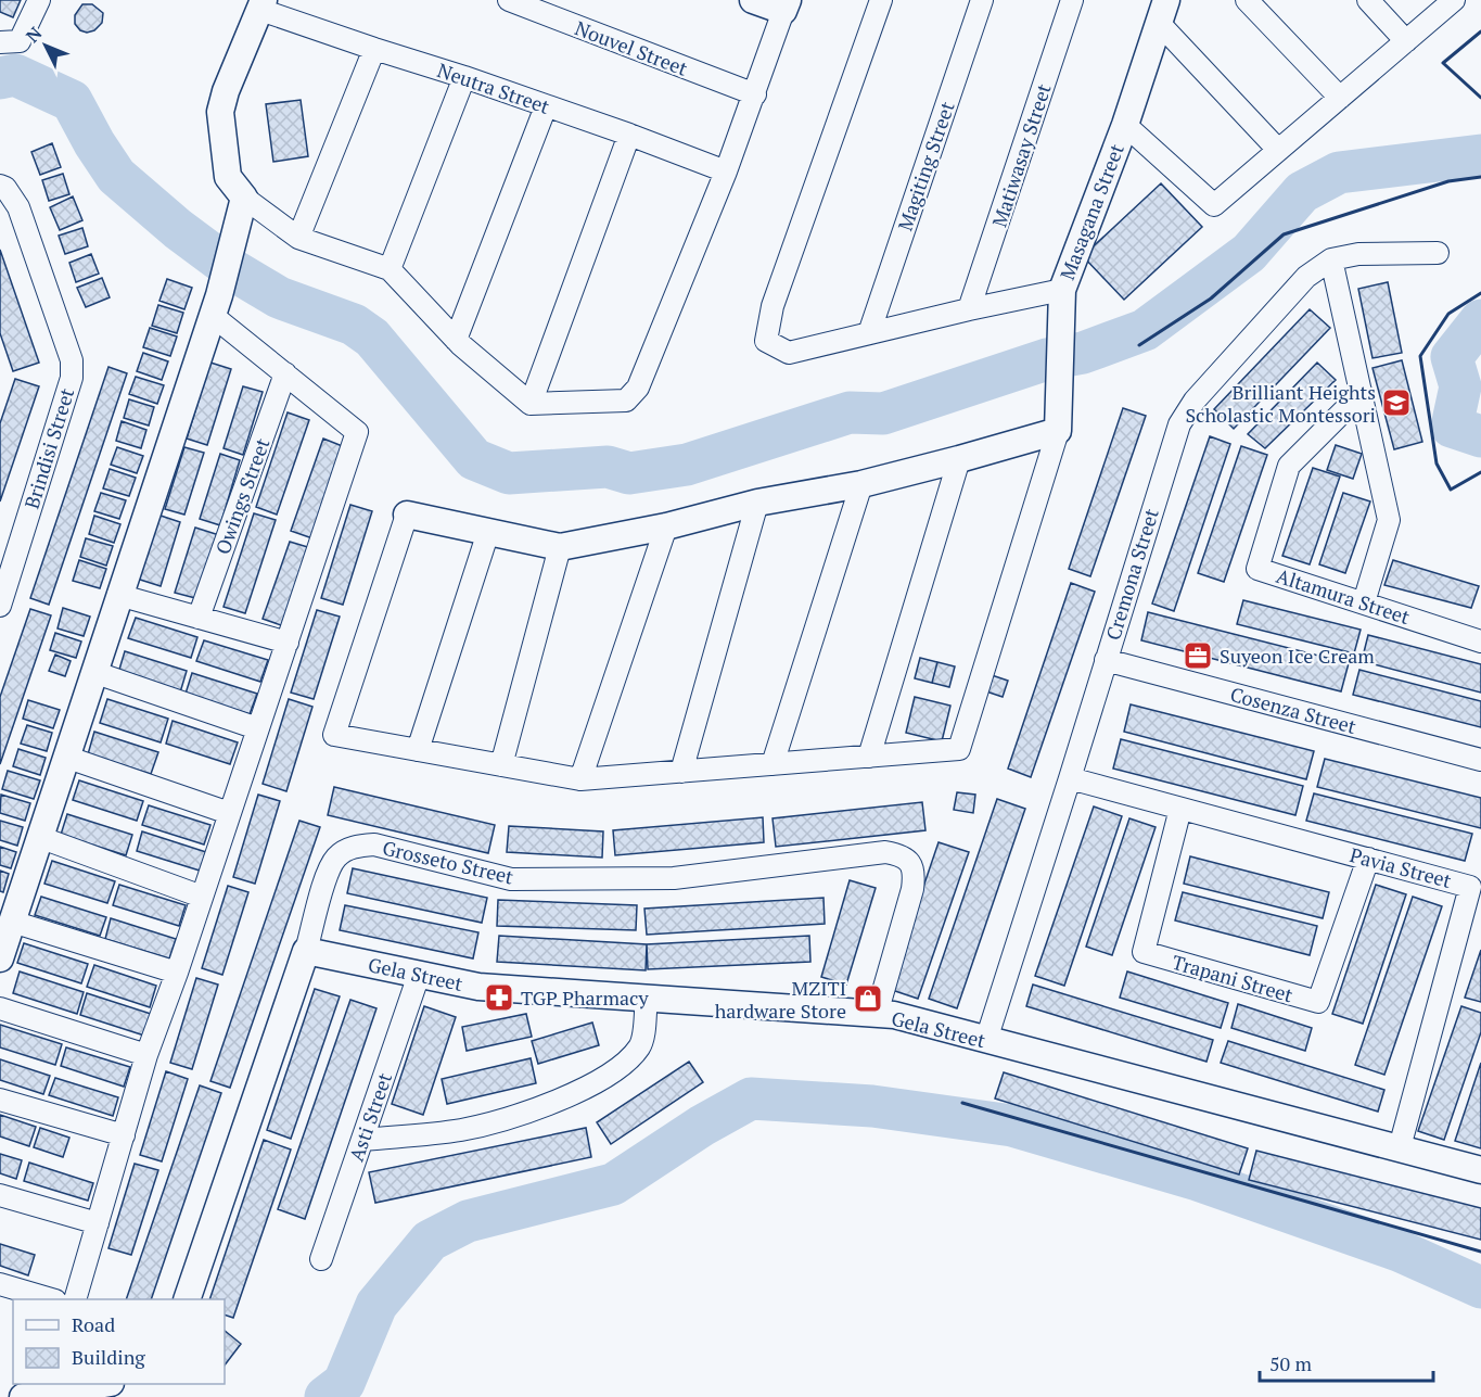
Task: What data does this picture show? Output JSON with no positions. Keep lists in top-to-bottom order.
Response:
{
  "streets": {
    "street": [
      "Nouvel Street",
      "Neutra Street",
      "Matiwasay Street",
      "Magiting Street",
      "Masagana Street",
      "Brindisi Street",
      "Owings Street",
      "Cremona Street",
      "Altamura Street",
      "Cosenza Street",
      "Grosseto Street",
      "Pavia Street",
      "Gela Street",
      "Trapani Street",
      "Asti Street"
    ]
  },
  "crossings": [
    ["Cremona Street", "Cosenza Street"],
    ["Cremona Street", "Pavia Street"],
    ["Cremona Street", "Gela Street"],
    ["Grosseto Street", "Gela Street"],
    ["Pavia Street", "Gela Street"],
    ["Pavia Street", "Trapani Street"],
    ["Gela Street", "Asti Street"]
  ],
  "places": {
    "school or university": ["Brilliant Heights Scholastic Montessori"],
    "office": ["Suyeon Ice Cream"],
    "pharmacy": ["TGP Pharmacy"],
    "shop": ["MZITI hardware Store"]
  },
  "legend": ["Road", "Building"],
  "scale_bar": "50 m",
  "north": "top left"
}
